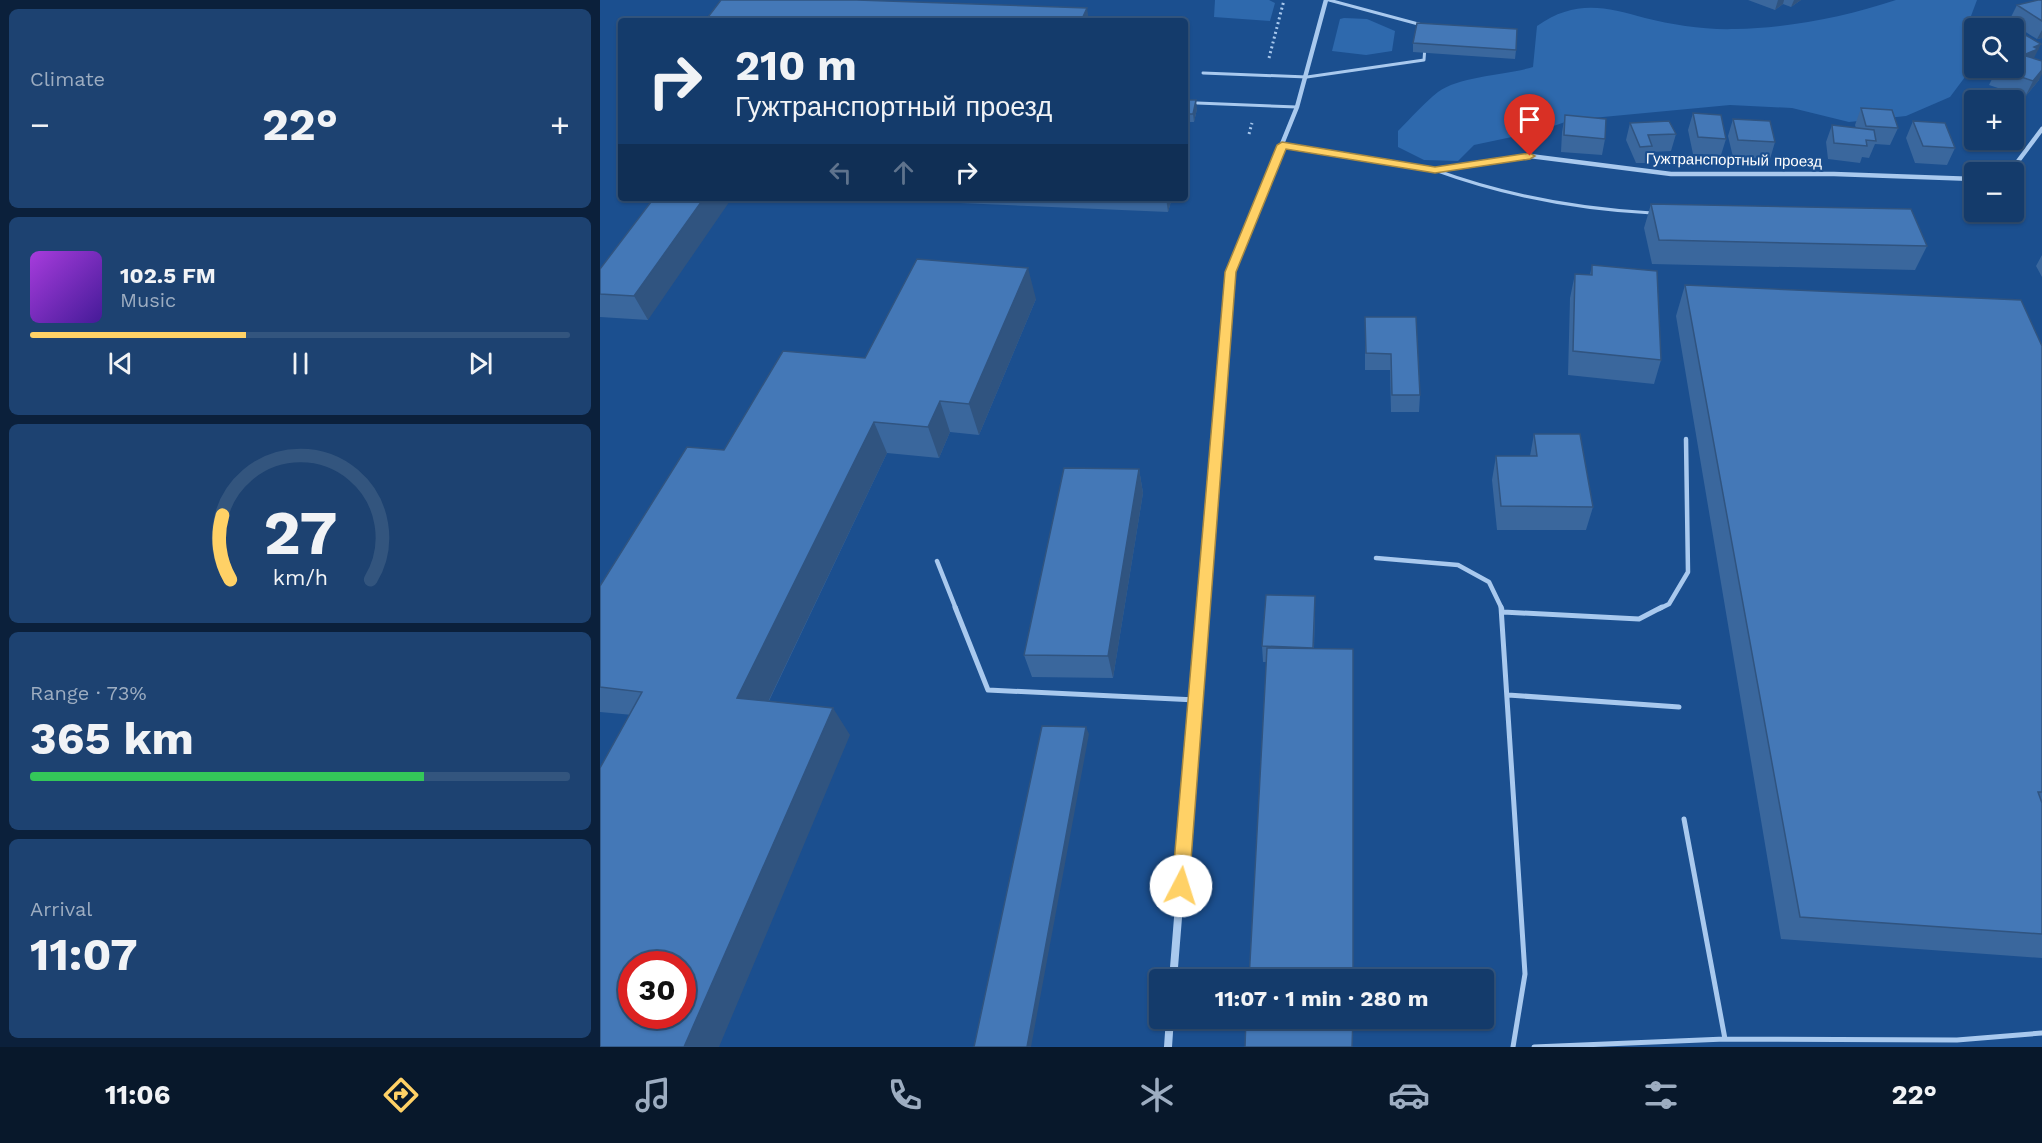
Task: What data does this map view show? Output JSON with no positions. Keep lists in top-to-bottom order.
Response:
{
  "streets": {
    "street": ["Гужтранспортный проезд"]
  },
  "page": {
    "tile": [
      "Climate",
      ["Range · 73%", "365 km"],
      ["Arrival", "11:07"]
    ],
    "map_buttons": ["+", "−"],
    "turn": ["210 m", "Гужтранспортный проезд"],
    "heat": ["−", "22°", "+"],
    "song": ["102.5 FM", "Music"],
    "limit": "30",
    "trip": "11:07 · 1 min · 280 m",
    "tabs": ["11:06", "22°"],
    "gauge": ["27", "km/h"]
  }
}
